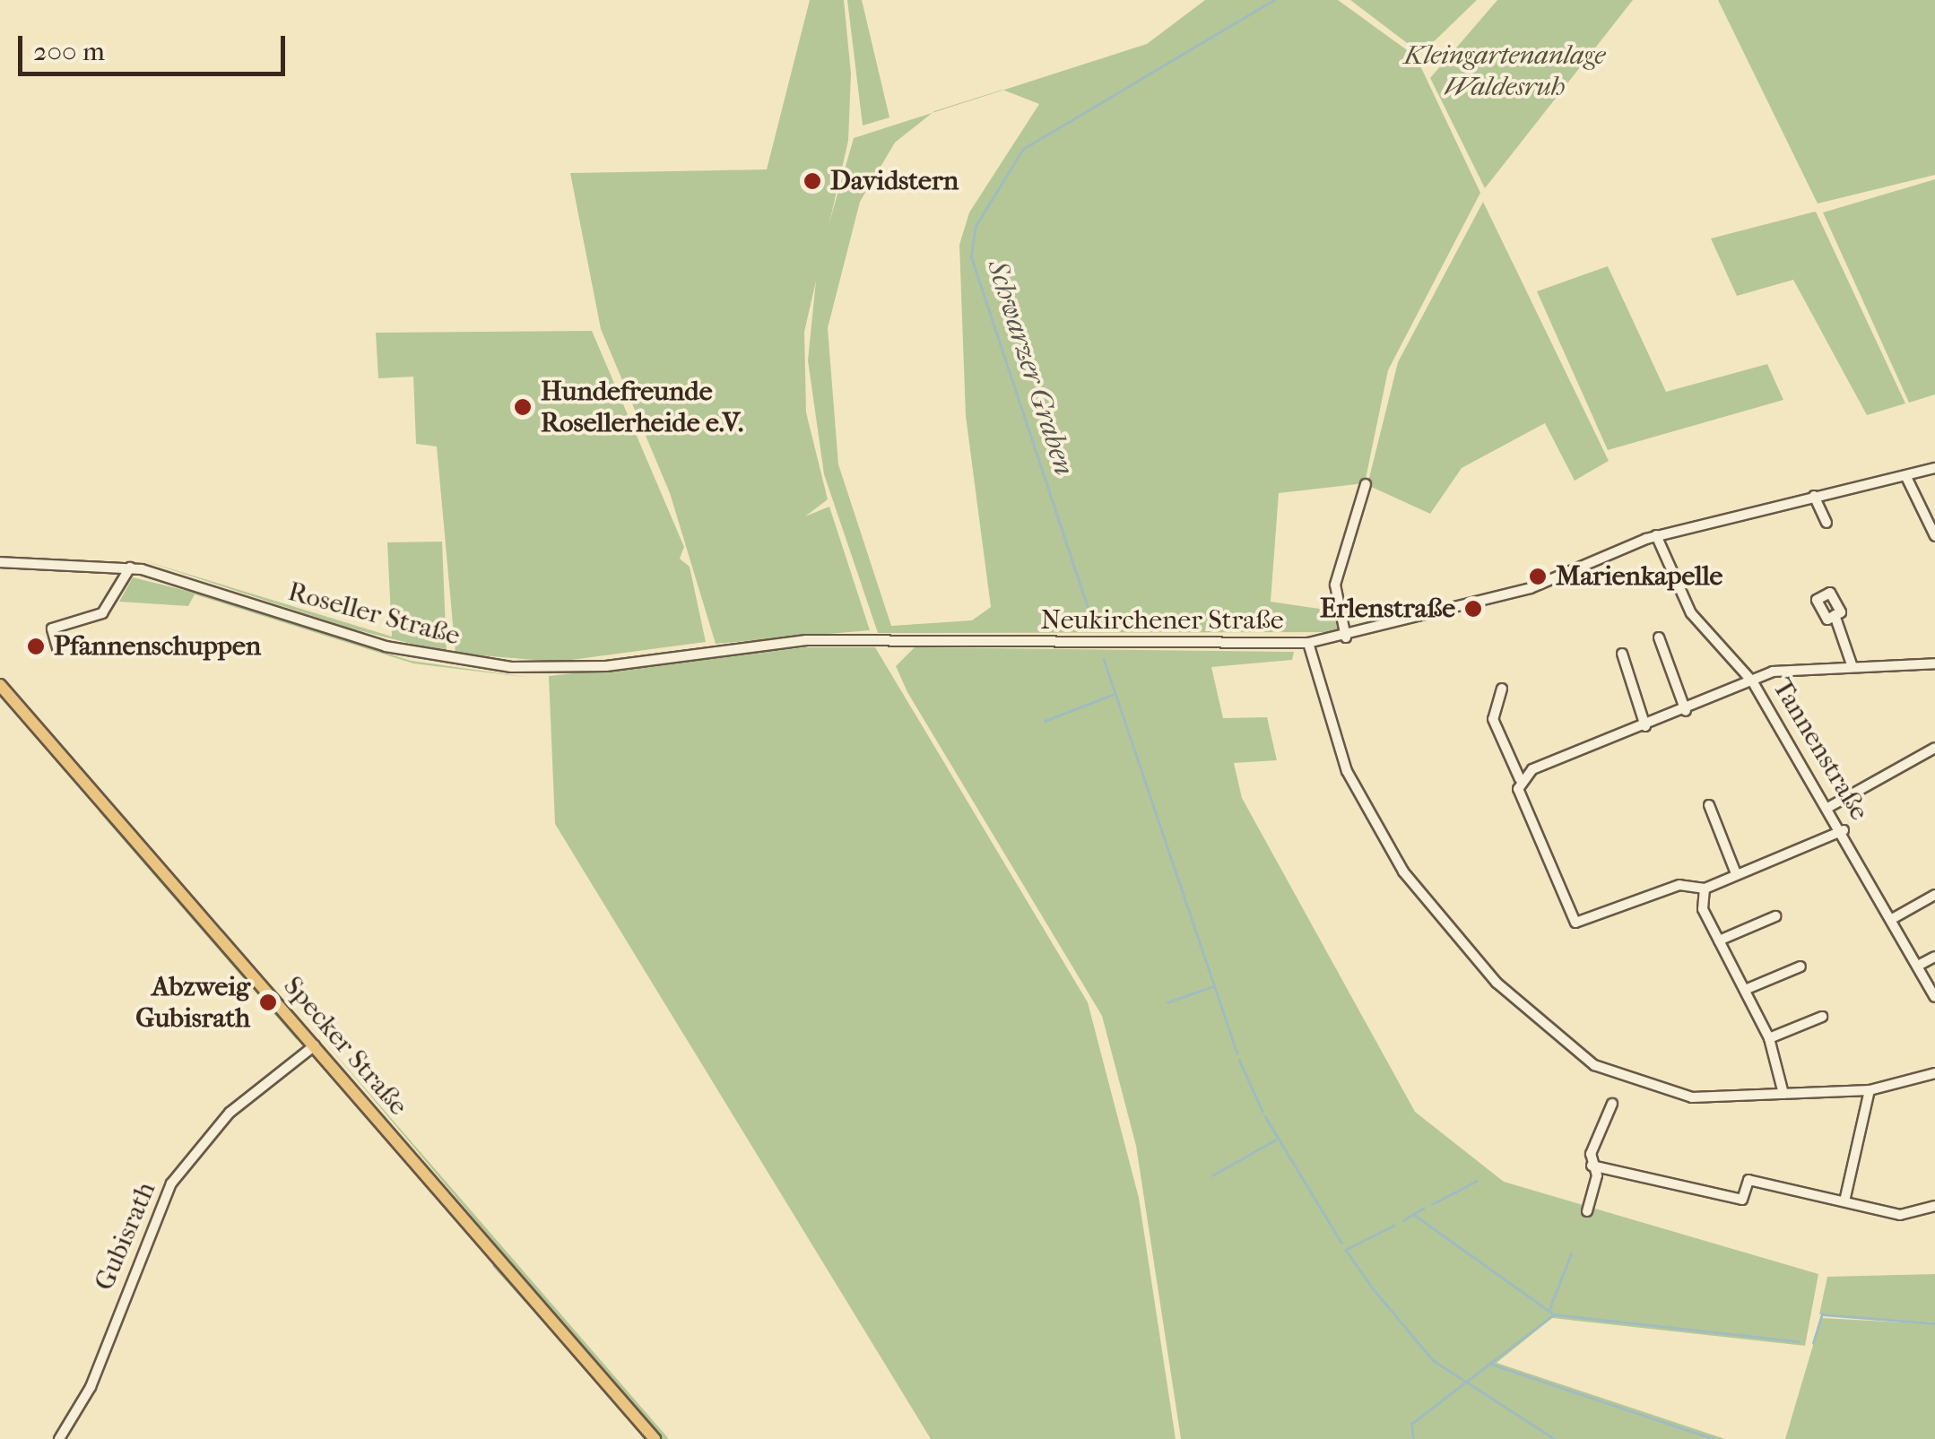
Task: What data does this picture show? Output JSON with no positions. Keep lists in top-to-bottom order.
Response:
{
  "streets": {
    "main road": ["Specker Straße"],
    "street": [
      "Roseller Straße",
      "Neukirchener Straße",
      "Tannenstraße",
      "Gubisrath"
    ]
  },
  "crossings": [
    ["Roseller Straße", "Neukirchener Straße"],
    ["Neukirchener Straße", "Tannenstraße"],
    ["Specker Straße", "Gubisrath"]
  ],
  "water": ["Schwarzer Graben"],
  "parks": ["Kleingartenanlage Waldesruh"],
  "places": [
    "Davidstern",
    "Hundefreunde Rosellerheide e.V.",
    "Marienkapelle",
    "Erlenstraße",
    "Pfannenschuppen",
    "Abzweig Gubisrath"
  ],
  "scale_bar": "200 m"
}
